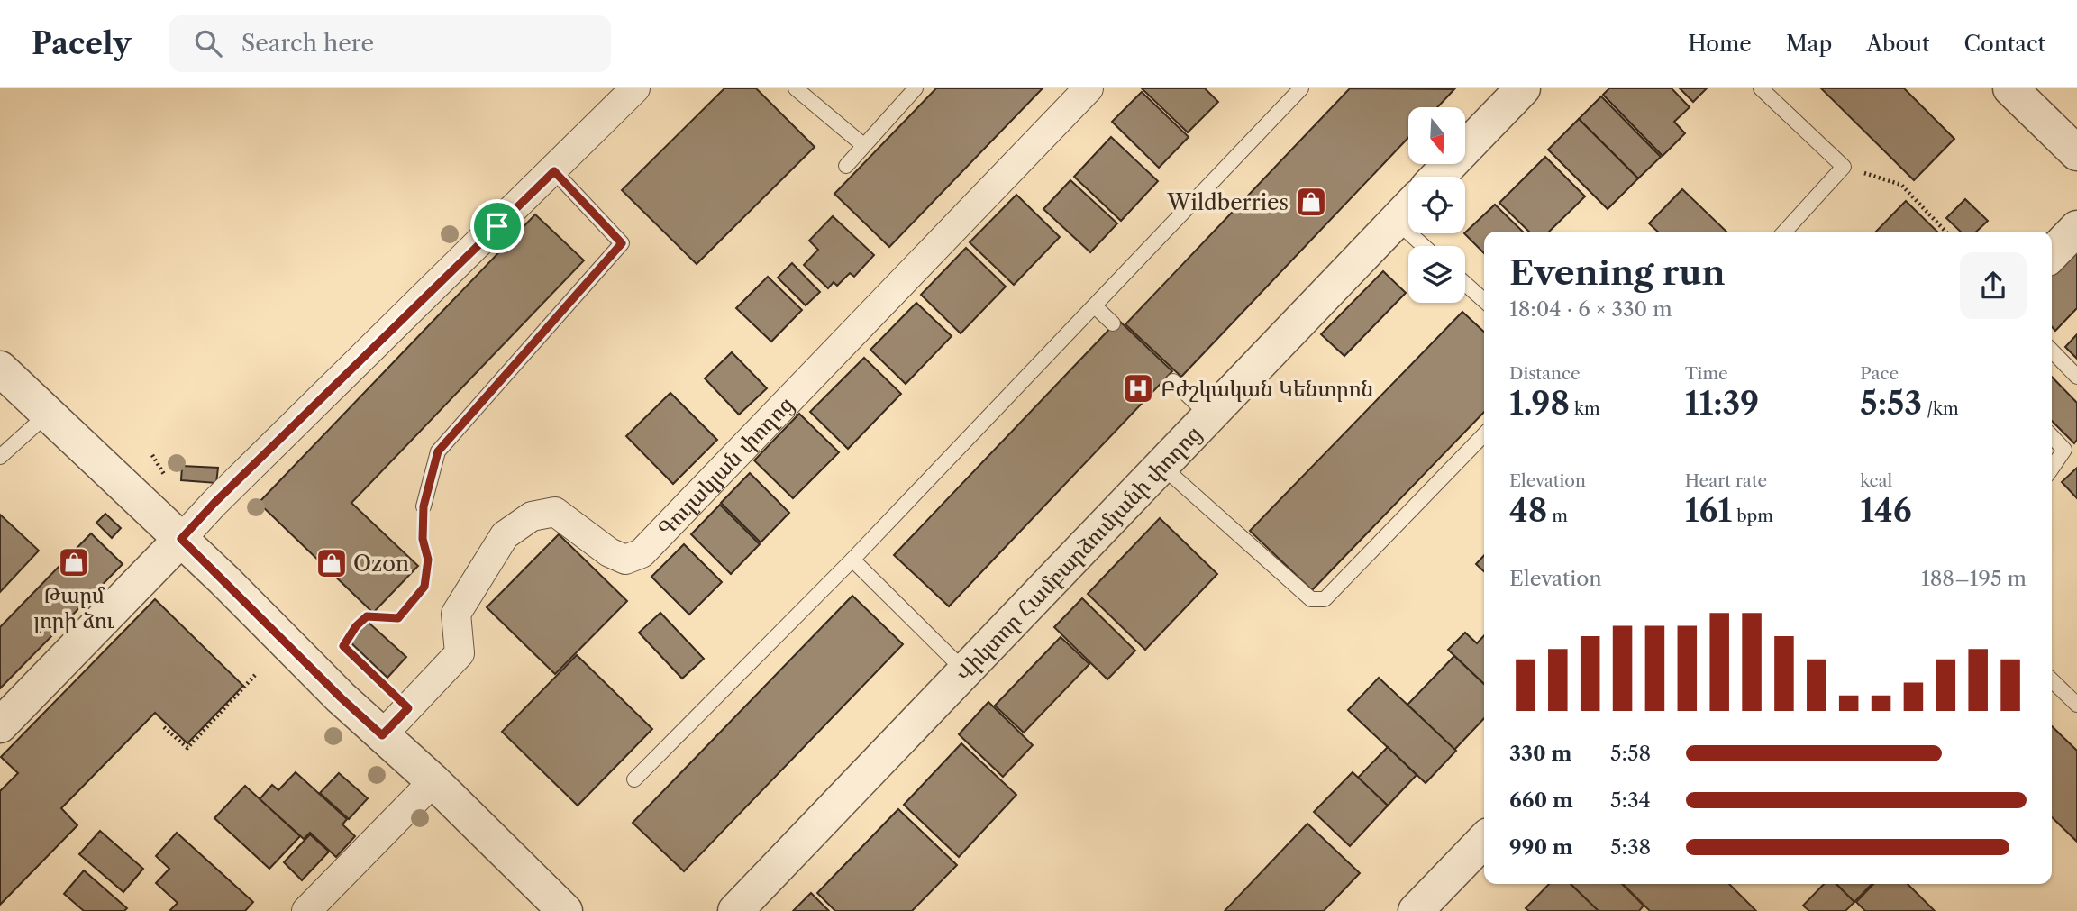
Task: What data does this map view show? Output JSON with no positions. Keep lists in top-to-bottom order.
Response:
{
  "streets": {
    "street": ["Գուլակյան փողոց", "Վիկտոր Համբարձումյանի փողոց"]
  },
  "places": {
    "shop": ["Wildberries", "Թարմ լորի ձու", "Ozon"],
    "hospital": ["Բժշկական Կենտրոն"]
  },
  "north": "bottom",
  "page": {
    "header": "Pacely",
    "search": "Search here",
    "nav": [
      "Home",
      "Map",
      "About",
      "Contact"
    ],
    "heading": ["Evening run", "18:04 · 6 × 330 m"],
    "stats": [
      ["Distance", "1.98 km"],
      ["Time", "11:39"],
      ["Pace", "5:53 /km"],
      ["Elevation", "48 m"],
      ["Heart rate", "161 bpm"],
      ["kcal", "146"]
    ],
    "chart": ["Elevation", "188–195 m"],
    "list": [
      {
        "name": "330 m",
        "note": "5:58"
      },
      {
        "name": "660 m",
        "note": "5:34"
      },
      {
        "name": "990 m",
        "note": "5:38"
      }
    ]
  }
}
